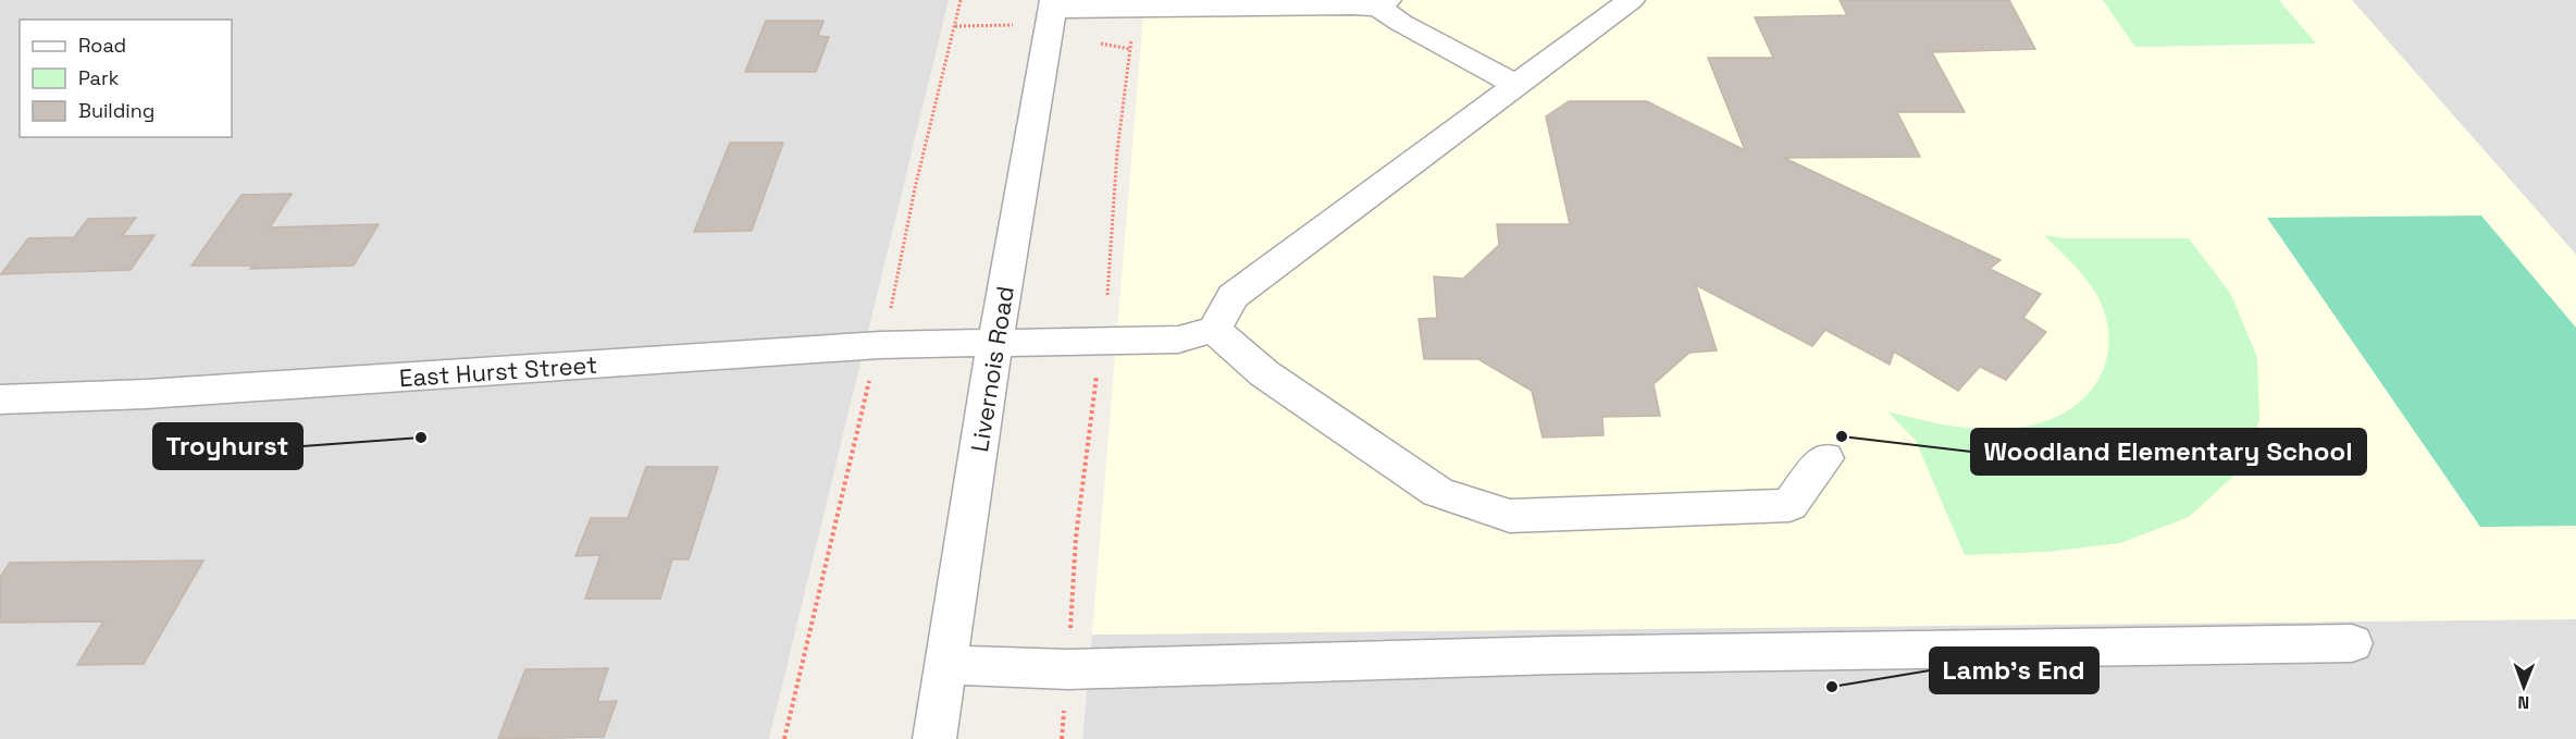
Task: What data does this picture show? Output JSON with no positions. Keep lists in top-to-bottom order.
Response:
{
  "streets": {
    "street": ["Livernois Road", "East Hurst Street"]
  },
  "crossings": [
    ["Livernois Road", "East Hurst Street"]
  ],
  "places": ["Woodland Elementary School", "Troyhurst", "Lamb's End"],
  "legend": ["Road", "Park", "Building"],
  "north": "bottom"
}
